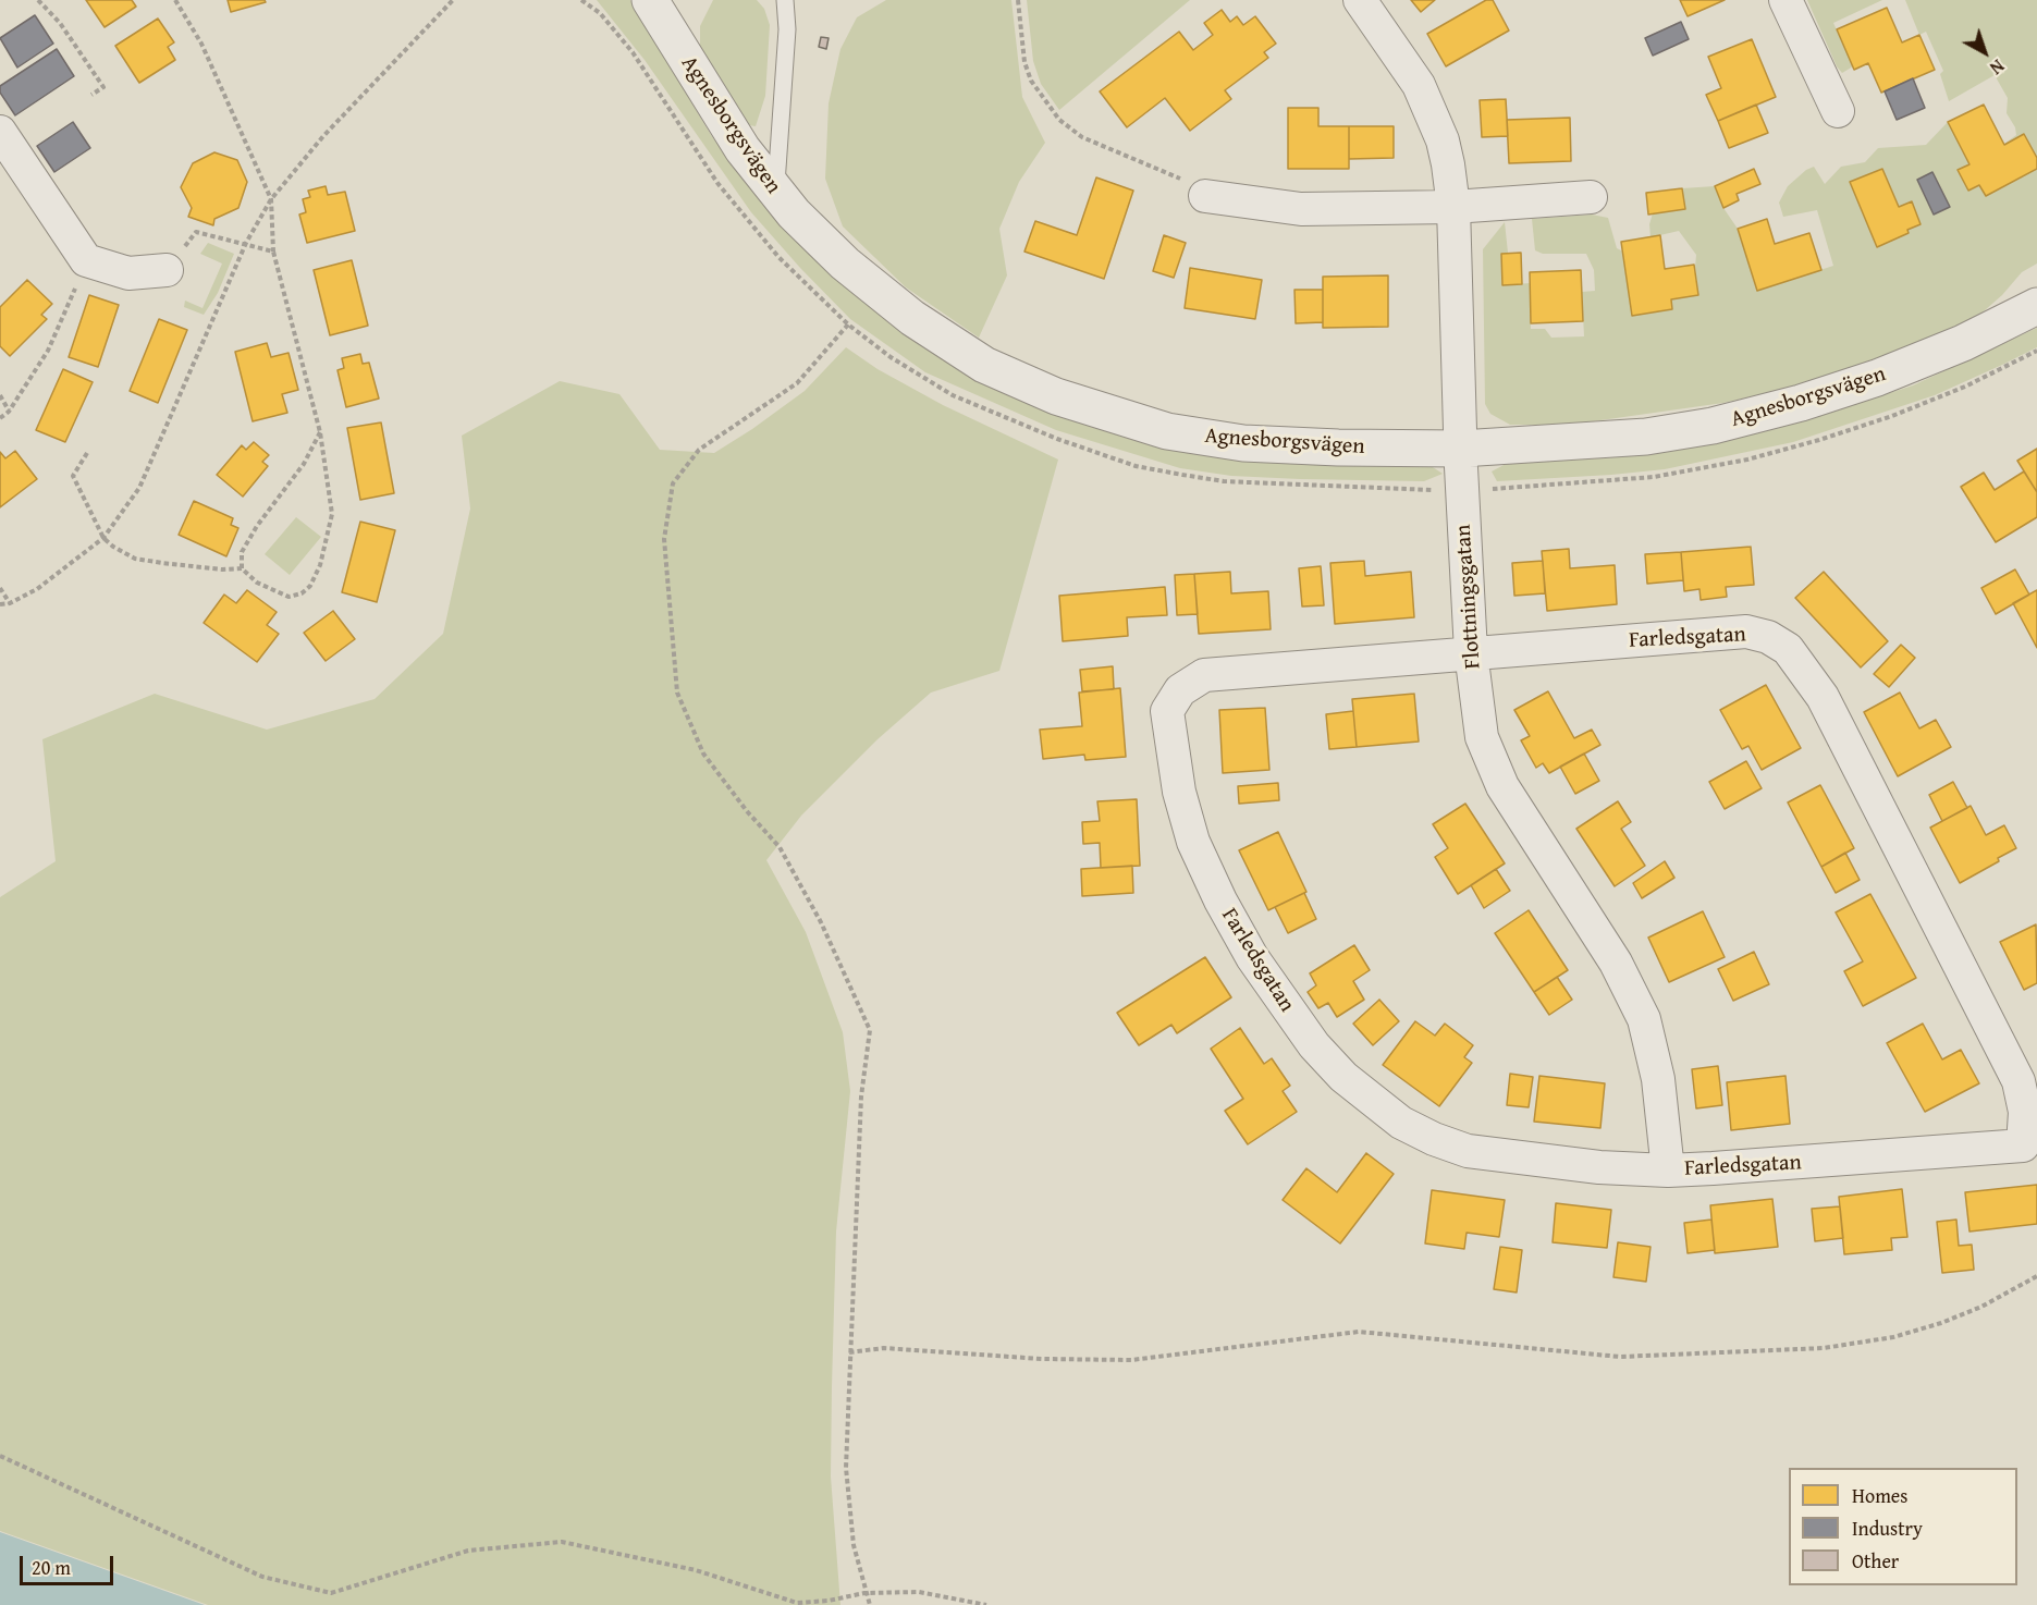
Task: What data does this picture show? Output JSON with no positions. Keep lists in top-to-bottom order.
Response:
{
  "streets": {
    "street": ["Agnesborgsvägen", "Flottningsgatan", "Farledsgatan"]
  },
  "crossings": [
    ["Agnesborgsvägen", "Flottningsgatan"],
    ["Flottningsgatan", "Farledsgatan"]
  ],
  "legend": ["Homes", "Industry", "Other"],
  "scale_bar": "20 m",
  "north": "bottom right"
}
